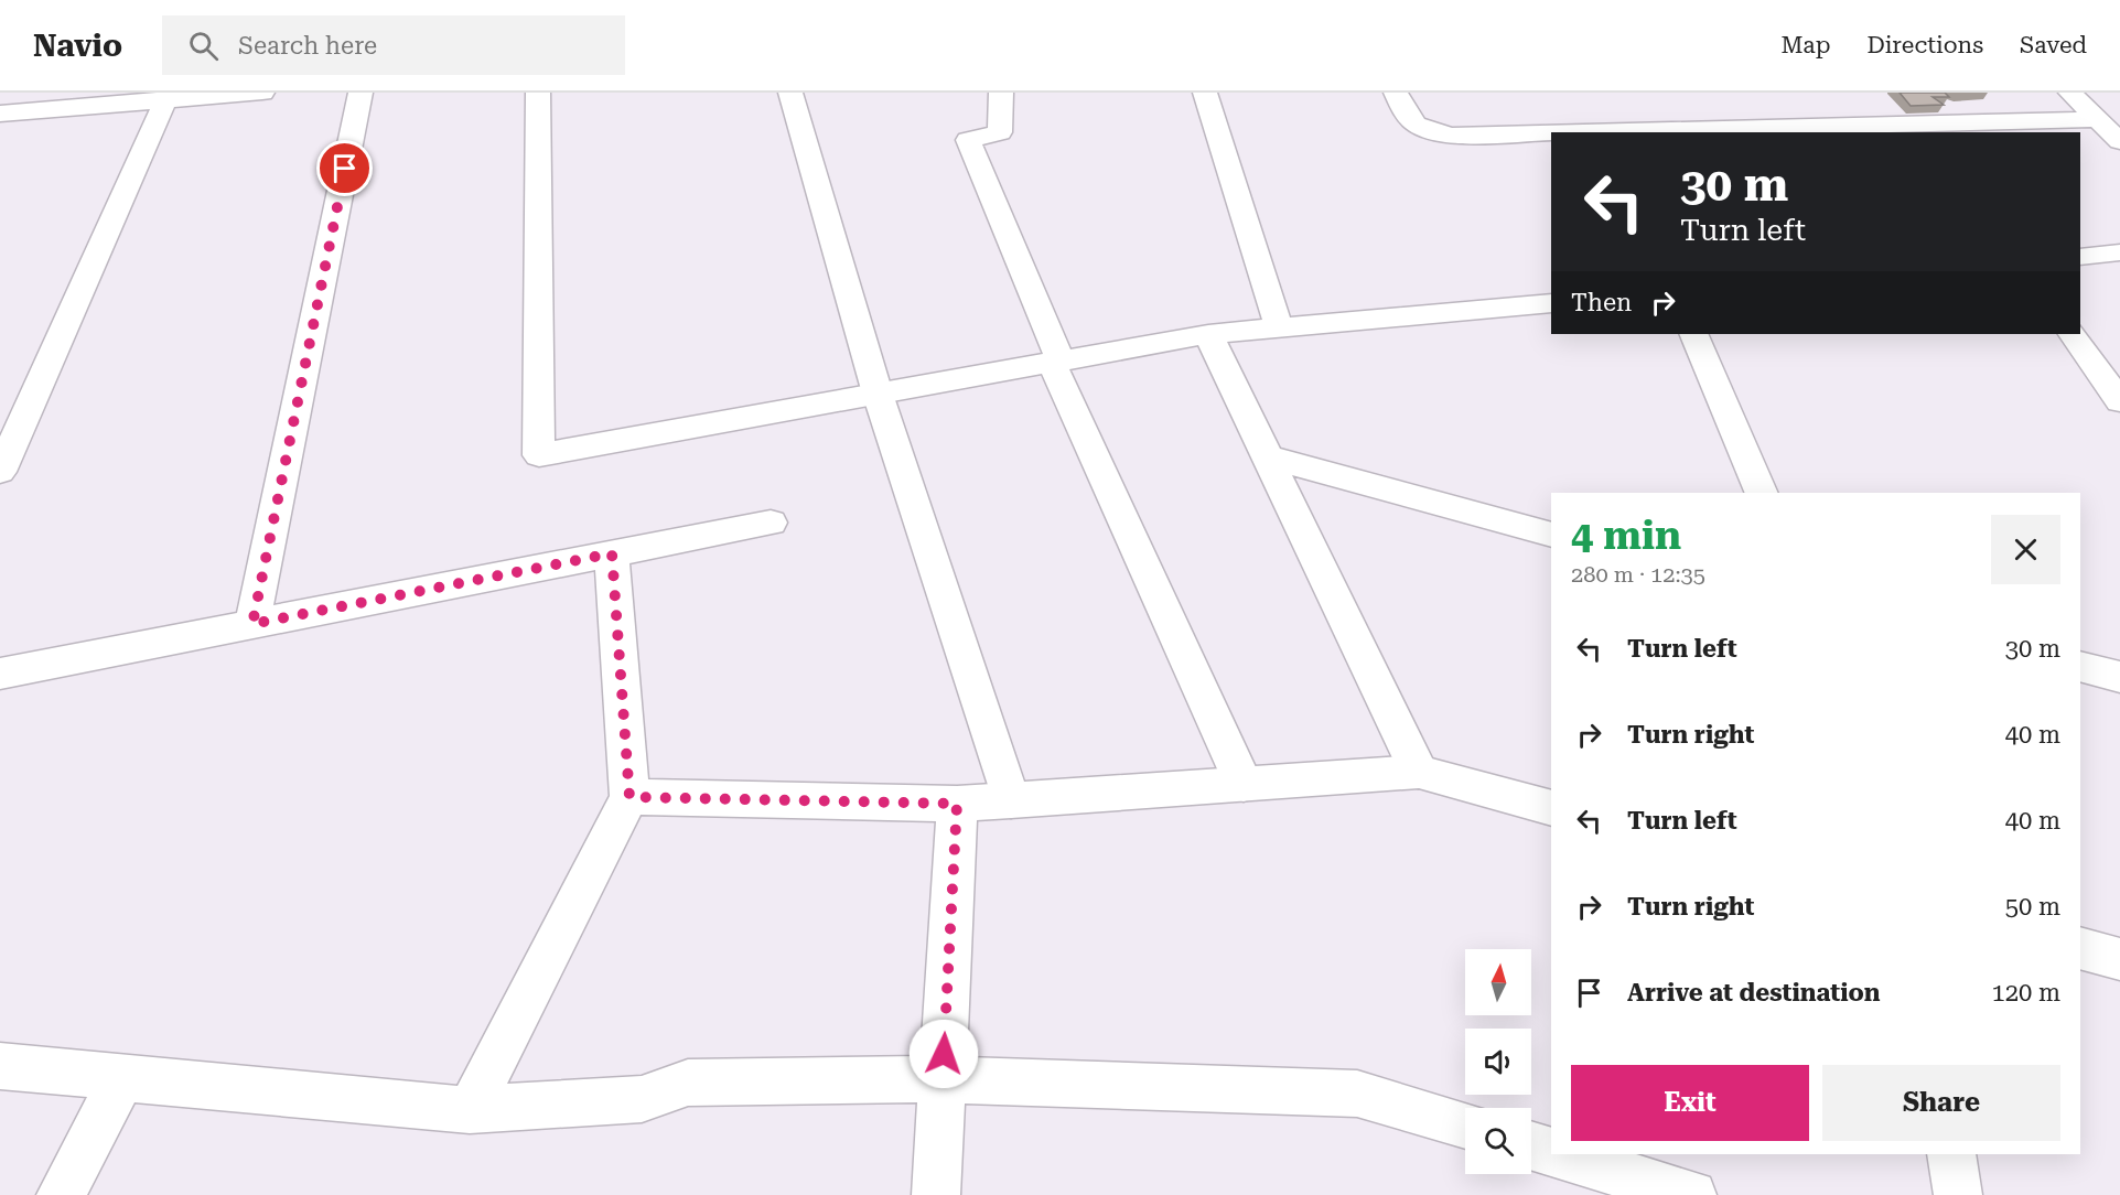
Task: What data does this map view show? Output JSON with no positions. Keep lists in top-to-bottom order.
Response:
{
  "north": "top",
  "page": {
    "header": "Navio",
    "search": "Search here",
    "nav": ["Map", "Directions", "Saved"],
    "turn": ["30 m", "Turn left"],
    "then": "Then",
    "heading": ["4 min", "280 m · 12:35"],
    "list": [
      {
        "name": "Turn left",
        "value": "30 m"
      },
      {
        "name": "Turn right",
        "value": "40 m"
      },
      {
        "name": "Turn left",
        "value": "40 m"
      },
      {
        "name": "Turn right",
        "value": "50 m"
      },
      {
        "name": "Arrive at destination",
        "value": "120 m"
      }
    ],
    "buttons": ["Exit", "Share"]
  }
}
